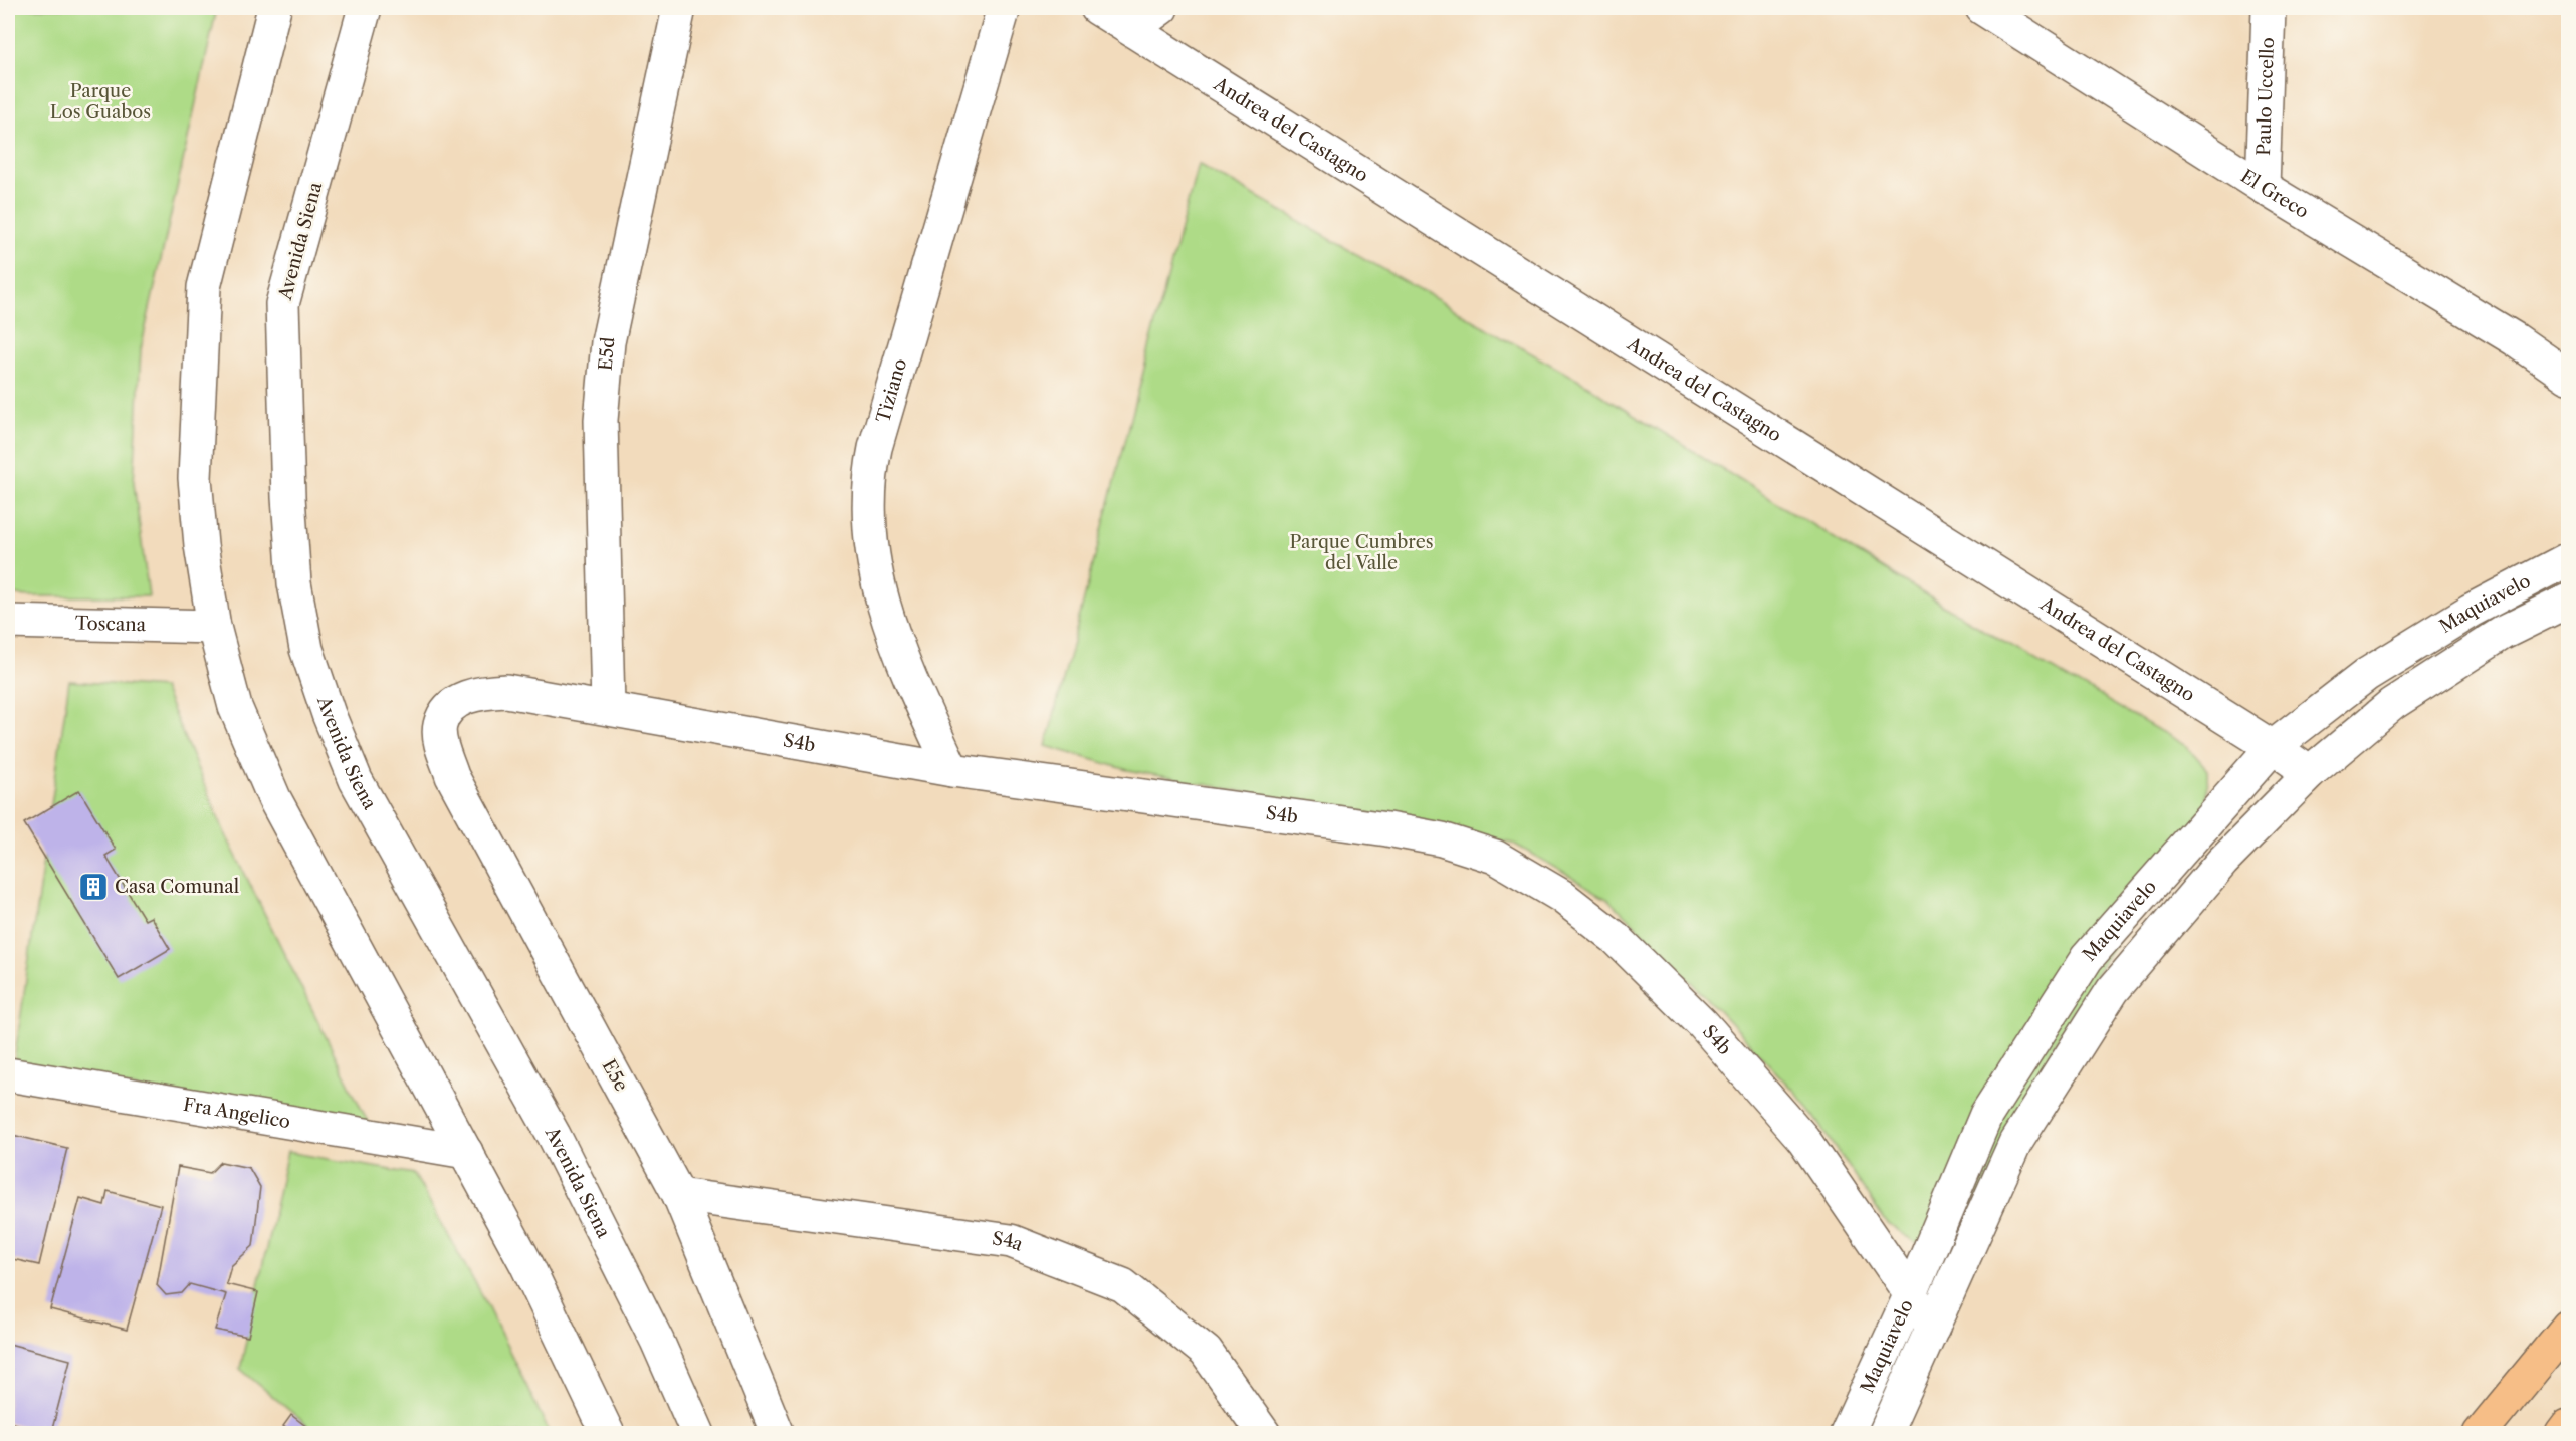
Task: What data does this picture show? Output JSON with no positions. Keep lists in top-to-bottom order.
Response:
{
  "streets": {
    "street": [
      "Paulo Uccello",
      "Andrea del Castagno",
      "El Greco",
      "Avenida Siena",
      "E5d",
      "Tiziano",
      "Maquiavelo",
      "Toscana",
      "S4b",
      "E5e",
      "Fra Angelico",
      "S4a"
    ]
  },
  "crossings": [
    ["Paulo Uccello", "El Greco"],
    ["Andrea del Castagno", "Maquiavelo"],
    ["E5d", "S4b"],
    ["Tiziano", "S4b"],
    ["Maquiavelo", "S4b"],
    ["S4b", "E5e"],
    ["E5e", "S4a"]
  ],
  "parks": ["Parque Los Guabos", "Parque Cumbres del Valle"],
  "places": {
    "building": ["Casa Comunal"]
  }
}
